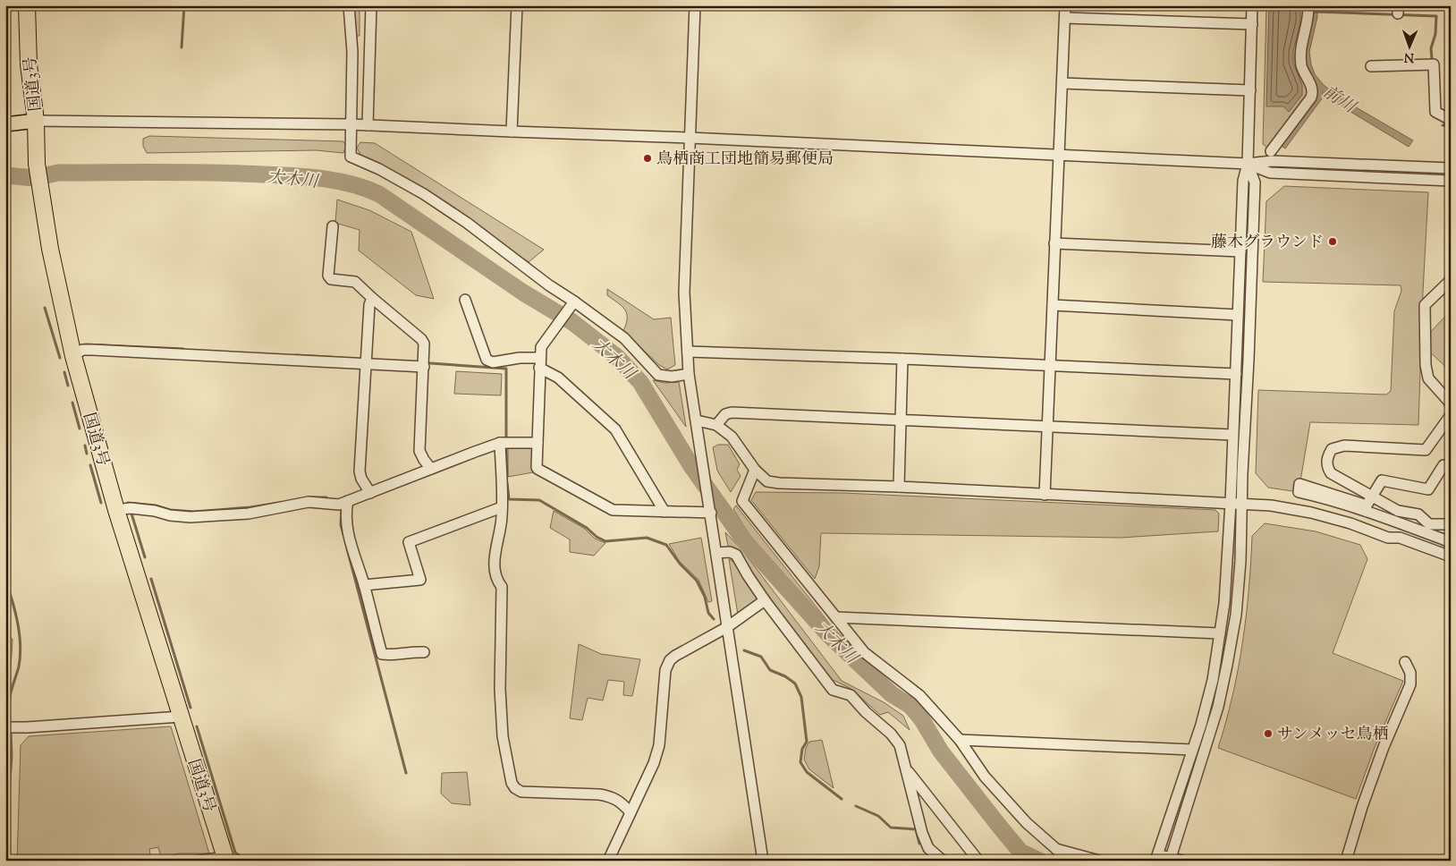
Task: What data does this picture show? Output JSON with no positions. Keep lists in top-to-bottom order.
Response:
{
  "streets": {
    "highway": ["国道3号"]
  },
  "water": ["前川", "大木川"],
  "places": ["鳥栖商工団地簡易郵便局", "藤木グラウンド", "サンメッセ鳥栖"],
  "north": "bottom"
}
